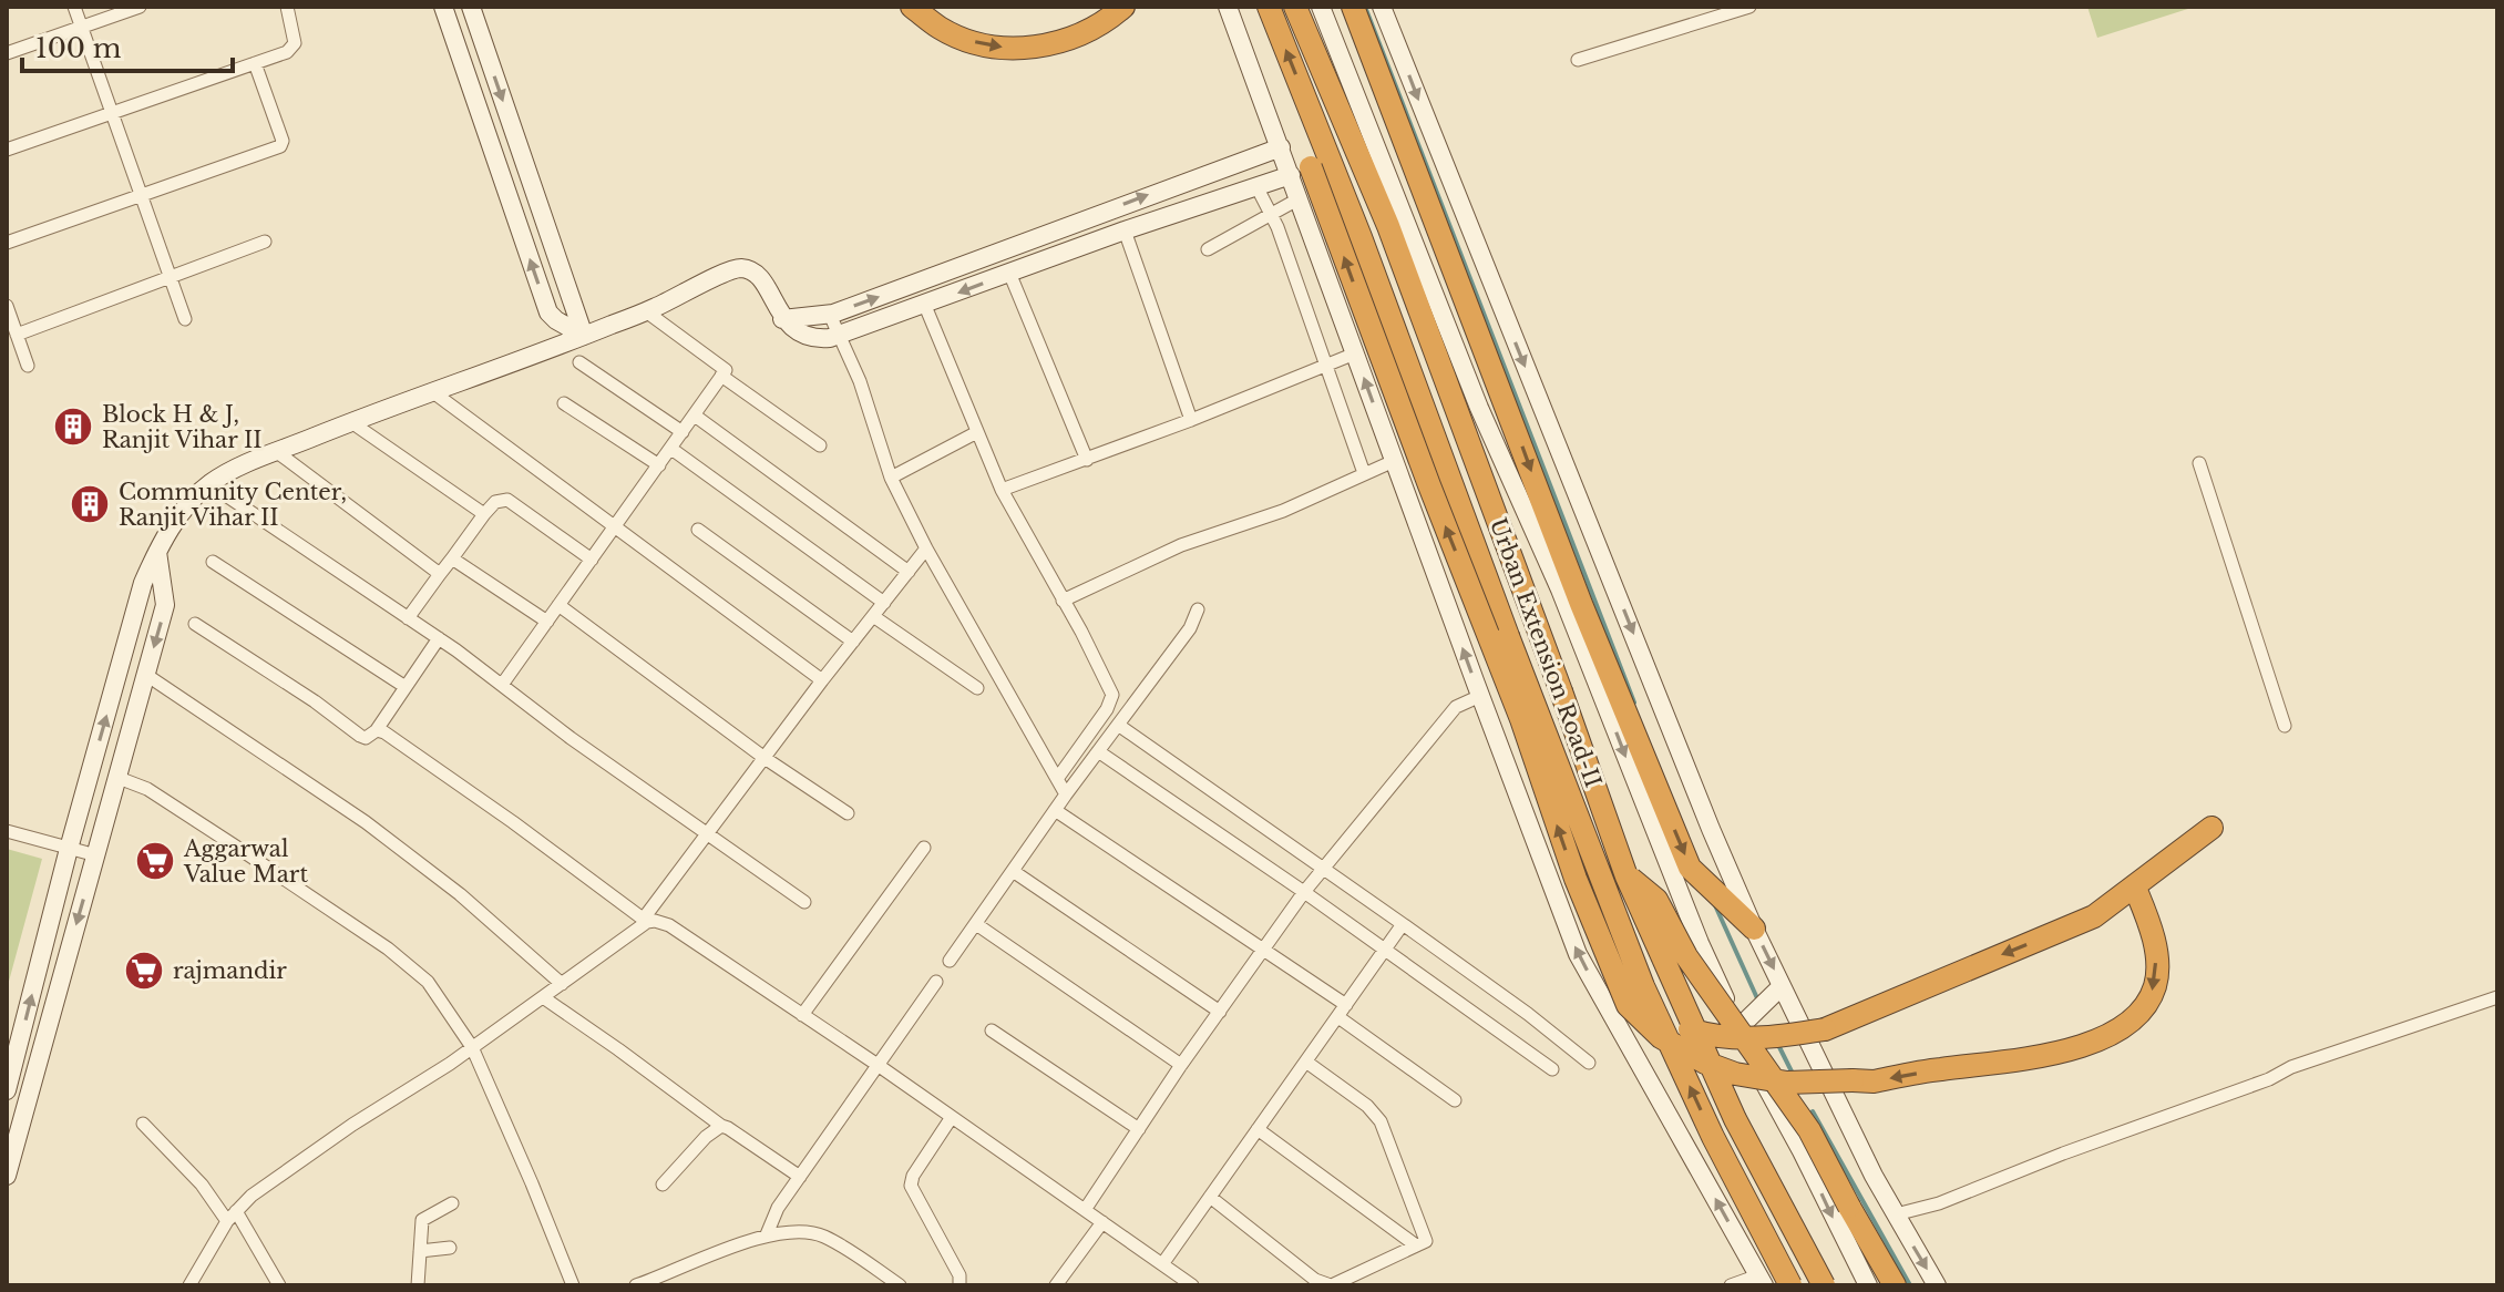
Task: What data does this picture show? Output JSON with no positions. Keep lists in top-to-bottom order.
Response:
{
  "streets": {
    "highway": ["Urban Extension Road-II"]
  },
  "places": {
    "building": ["Block H & J, Ranjit Vihar II", "Community Center, Ranjit Vihar II"],
    "supermarket": ["Aggarwal Value Mart", "rajmandir"]
  },
  "scale_bar": "100 m"
}
